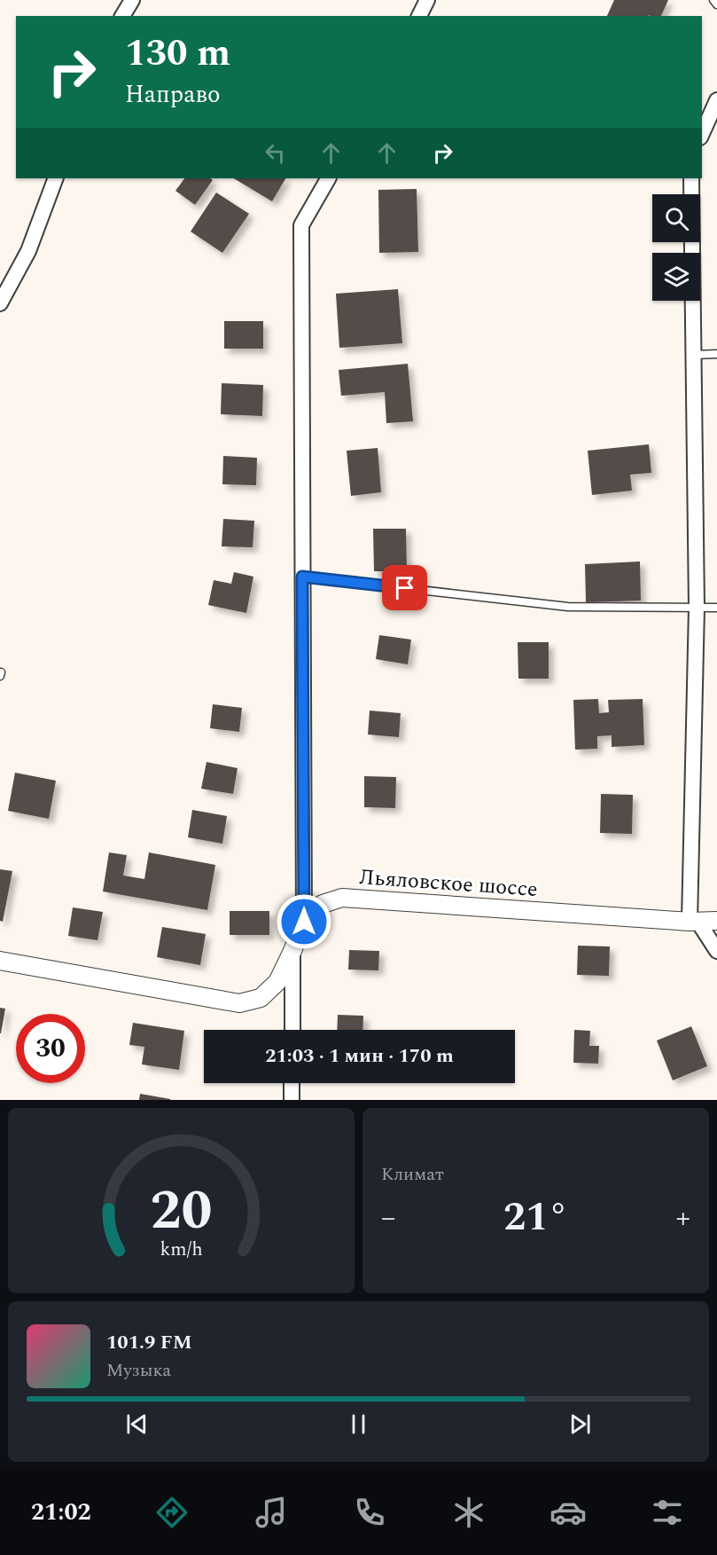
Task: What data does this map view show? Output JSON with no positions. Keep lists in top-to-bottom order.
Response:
{
  "streets": {
    "street": ["Льяловское шоссе"]
  },
  "page": {
    "turn": ["130 m", "Направо"],
    "limit": "30",
    "trip": "21:03 · 1 мин · 170 m",
    "tile": "Климат",
    "heat": ["−", "21°", "+"],
    "song": ["101.9 FM", "Музыка"],
    "tabs": "21:02",
    "gauge": ["20", "km/h"]
  }
}
